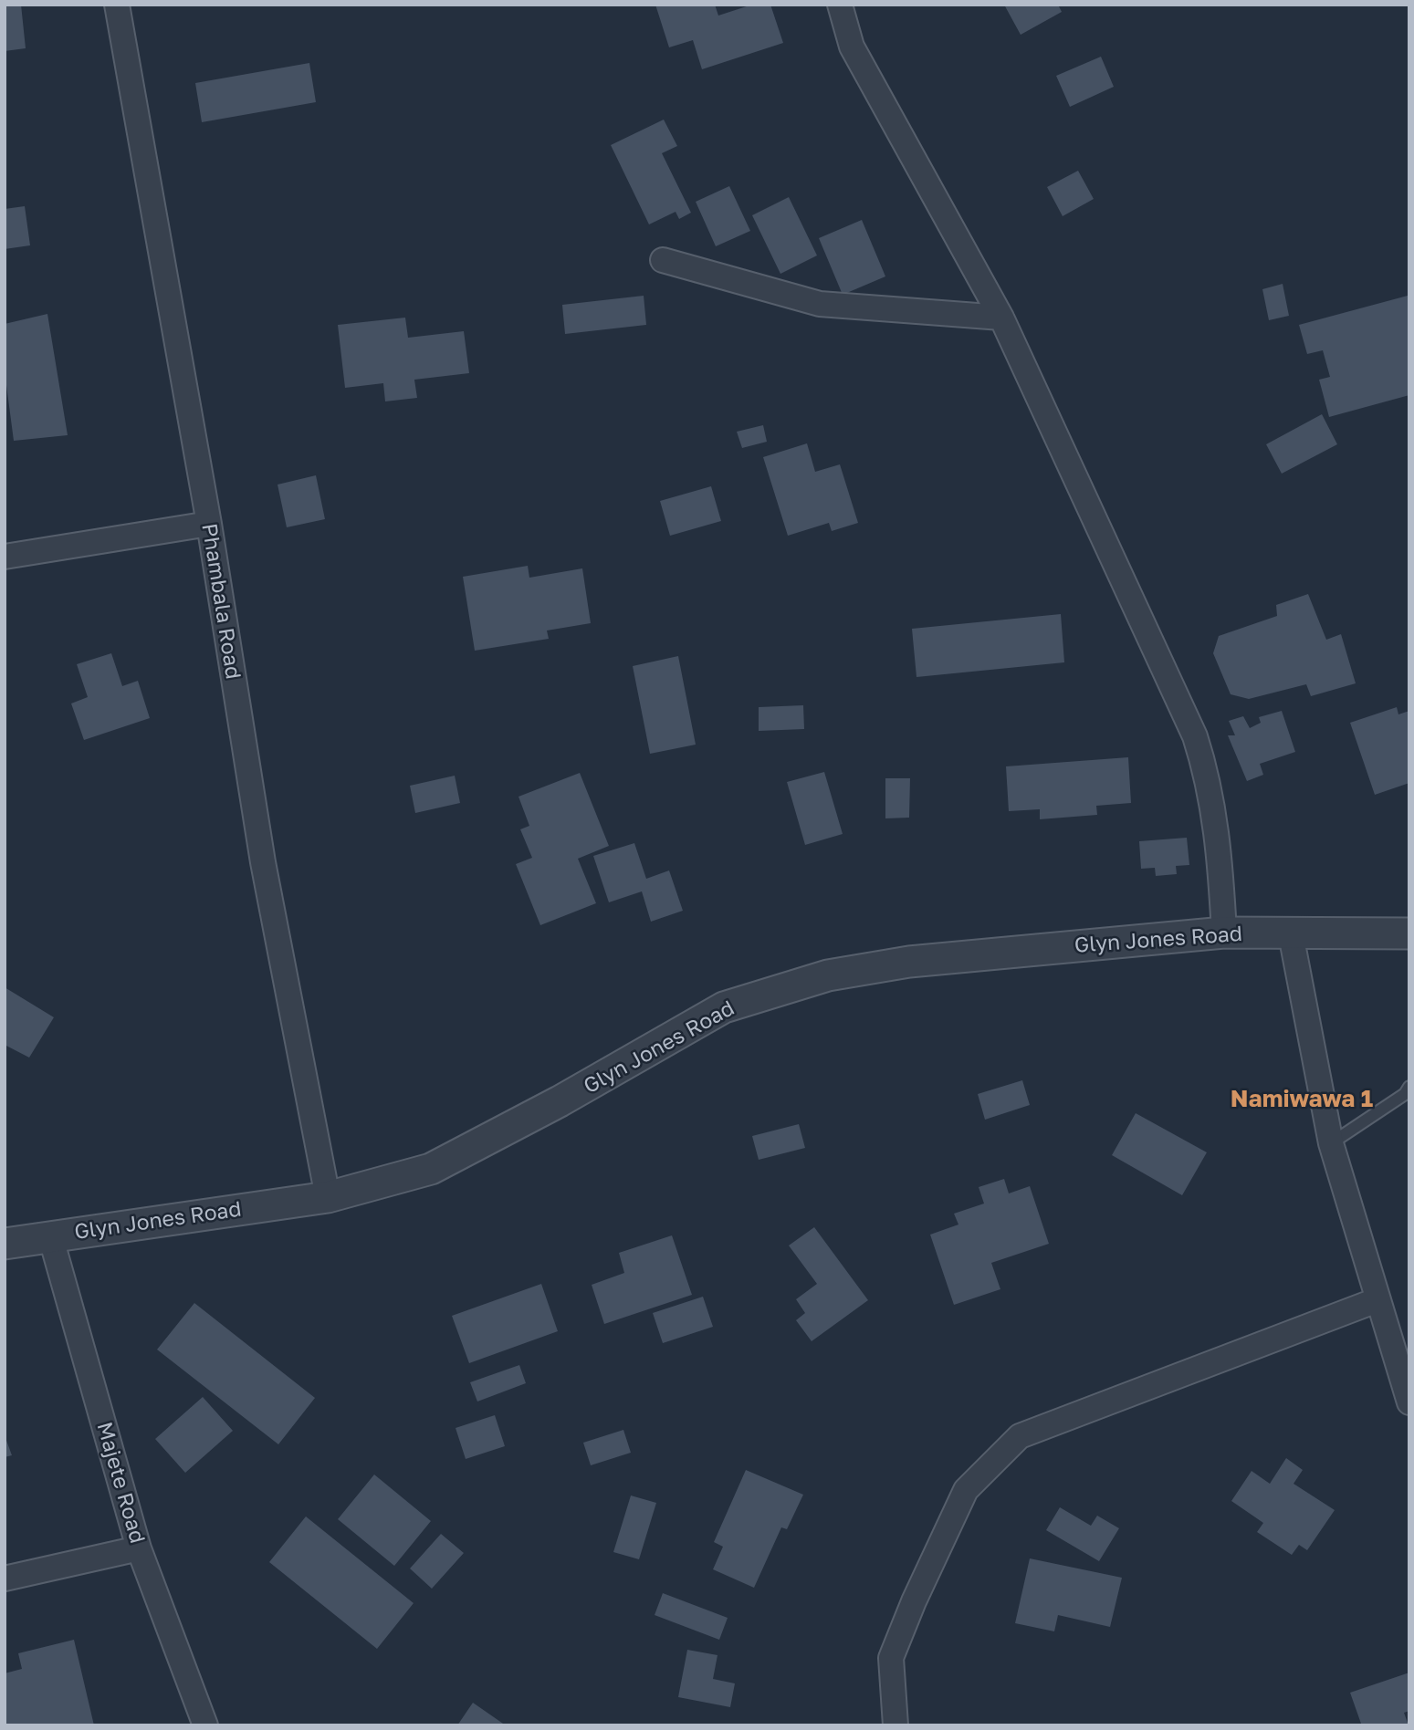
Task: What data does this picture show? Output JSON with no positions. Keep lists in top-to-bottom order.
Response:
{
  "streets": {
    "street": ["Phambala Road", "Glyn Jones Road", "Majete Road"]
  },
  "crossings": [
    ["Phambala Road", "Glyn Jones Road"],
    ["Glyn Jones Road", "Majete Road"]
  ],
  "districts": ["Namiwawa 1"]
}
